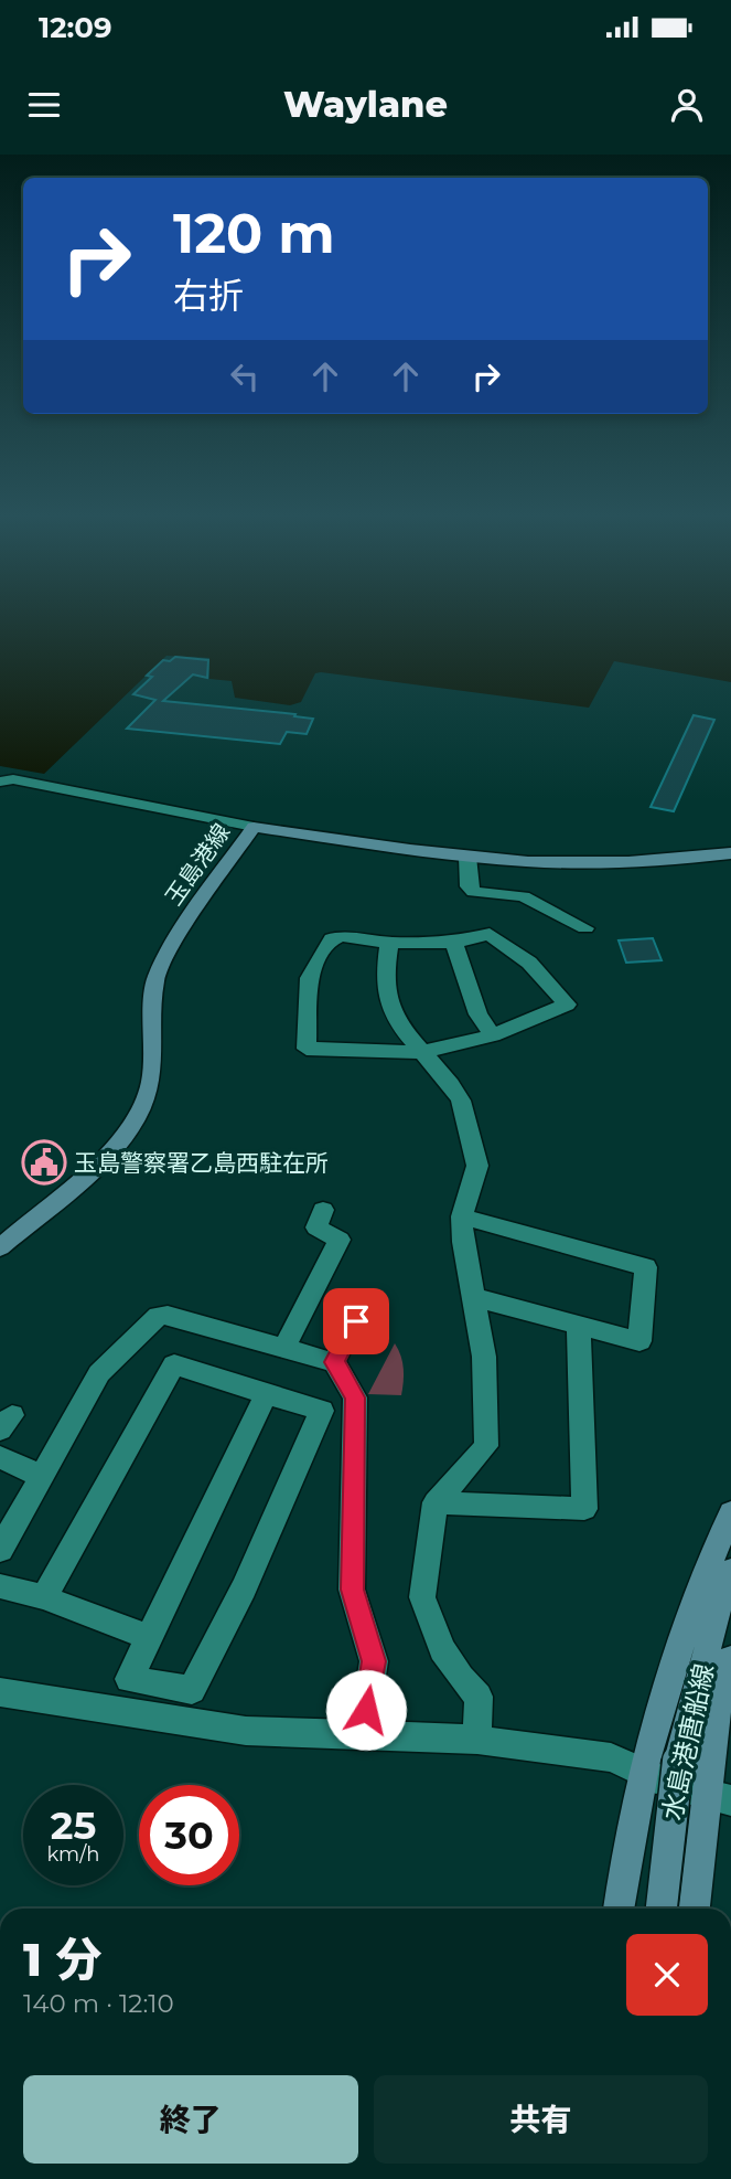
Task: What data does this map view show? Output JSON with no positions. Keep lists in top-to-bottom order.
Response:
{
  "streets": {
    "main road": ["玉島港線", "水島港唐船線"]
  },
  "places": {
    "public building": ["玉島警察署乙島西駐在所"]
  },
  "page": {
    "status": "12:09",
    "header": "Waylane",
    "turn": ["120 m", "右折"],
    "speed": "25 km/h",
    "limit": "30",
    "heading": ["1 分", "140 m · 12:10"],
    "buttons": ["終了", "共有"]
  }
}
